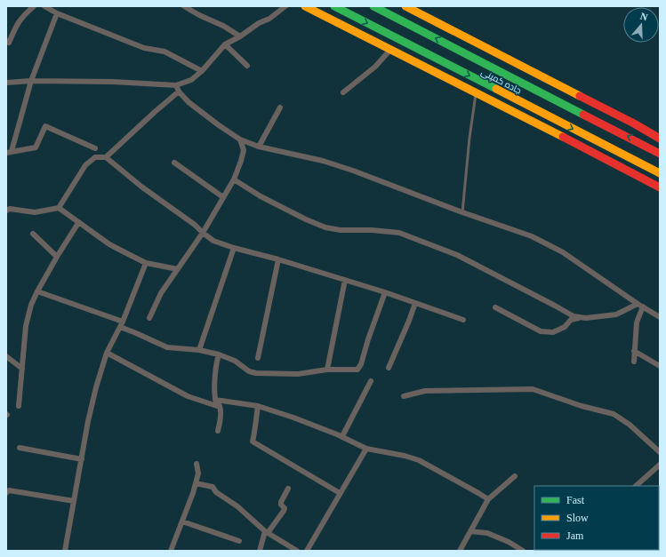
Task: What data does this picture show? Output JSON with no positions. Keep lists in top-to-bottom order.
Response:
{
  "streets": {
    "main road": ["جاده کمپنی"]
  },
  "legend": ["Fast", "Slow", "Jam"],
  "north": "top"
}
